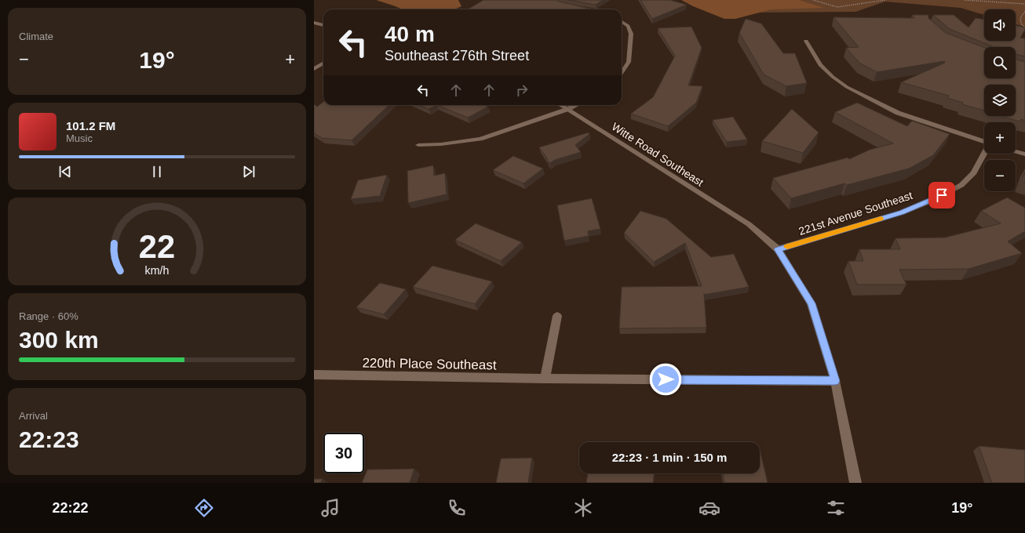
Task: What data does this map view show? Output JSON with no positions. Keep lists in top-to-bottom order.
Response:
{
  "streets": {
    "street": ["Witte Road Southeast", "221st Avenue Southeast", "220th Place Southeast"]
  },
  "crossings": [
    ["Witte Road Southeast", "221st Avenue Southeast"],
    ["Witte Road Southeast", "220th Place Southeast"]
  ],
  "page": {
    "tile": [
      "Climate",
      ["Range · 60%", "300 km"],
      ["Arrival", "22:23"]
    ],
    "map_buttons": ["+", "−"],
    "turn": ["40 m", "Southeast 276th Street"],
    "heat": ["−", "19°", "+"],
    "song": ["101.2 FM", "Music"],
    "limit": "30",
    "trip": "22:23 · 1 min · 150 m",
    "tabs": ["22:22", "19°"],
    "gauge": ["22", "km/h"]
  }
}
